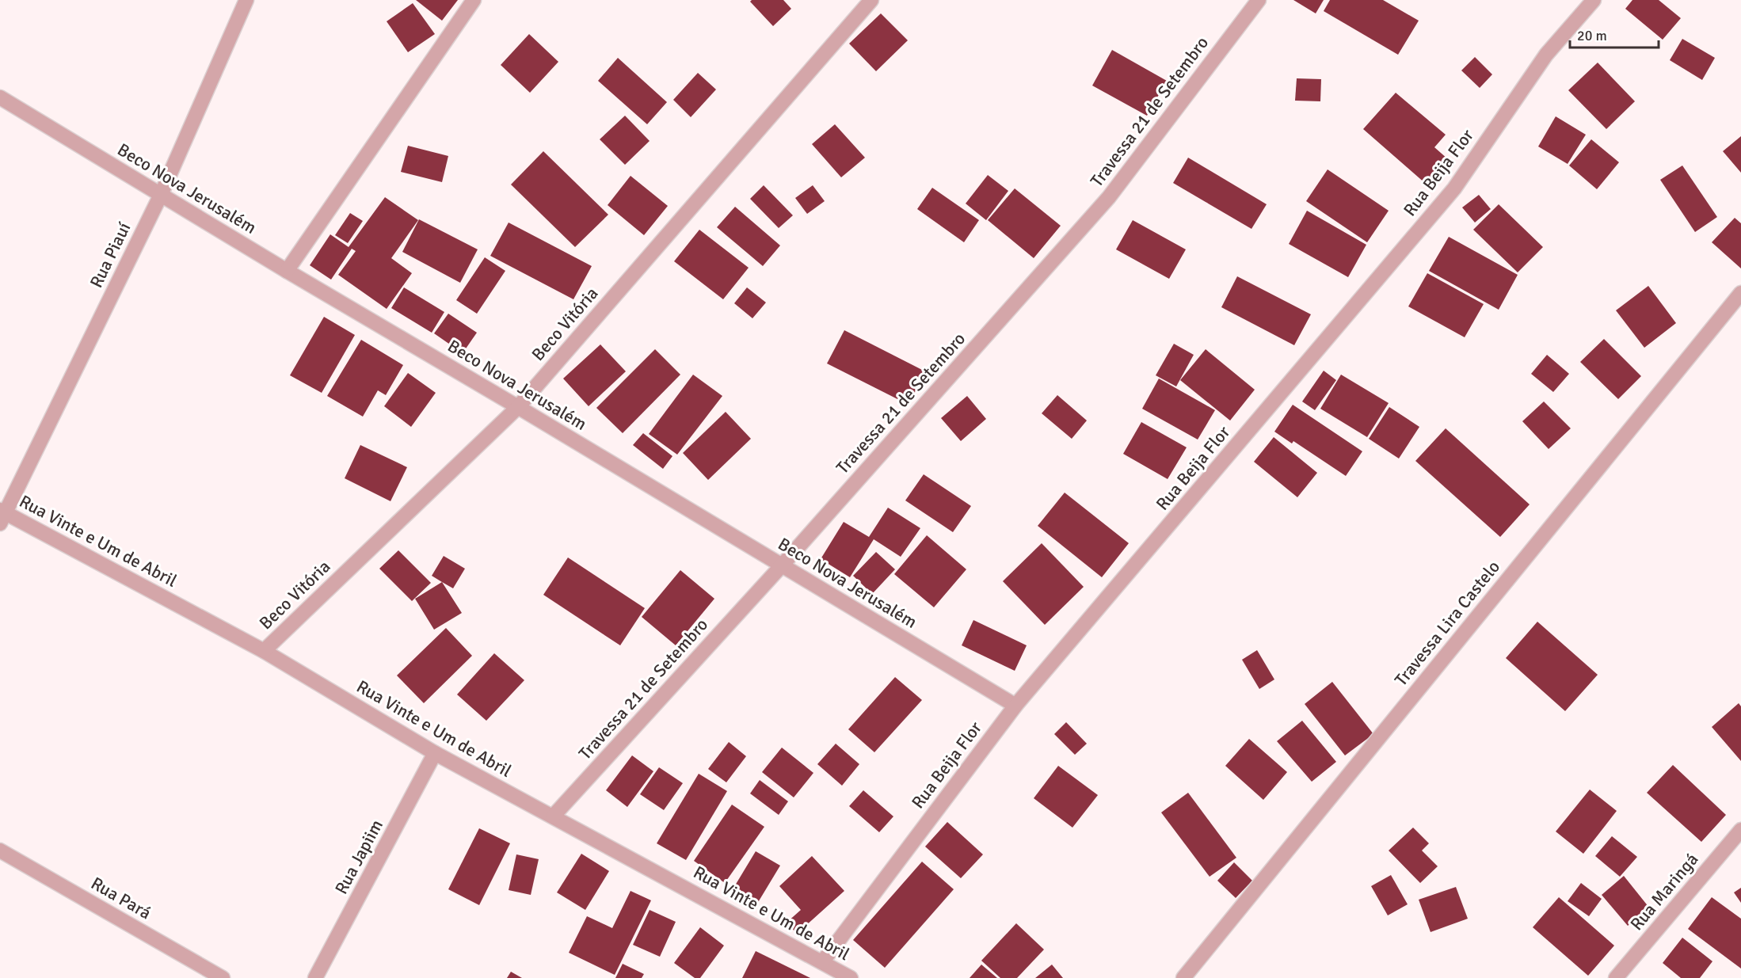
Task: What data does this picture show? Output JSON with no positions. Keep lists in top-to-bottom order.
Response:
{
  "streets": {
    "street": [
      "Travessa 21 de Setembro",
      "Rua Beija Flor",
      "Beco Nova Jerusalém",
      "Rua Piauí",
      "Beco Vitória",
      "Rua Vinte e Um de Abril",
      "Travessa Lira Castelo",
      "Rua Japiim",
      "Rua Maringá",
      "Rua Pará"
    ]
  },
  "crossings": [
    ["Travessa 21 de Setembro", "Beco Nova Jerusalém"],
    ["Travessa 21 de Setembro", "Rua Vinte e Um de Abril"],
    ["Rua Beija Flor", "Beco Nova Jerusalém"],
    ["Rua Beija Flor", "Rua Vinte e Um de Abril"],
    ["Beco Nova Jerusalém", "Rua Piauí"],
    ["Beco Nova Jerusalém", "Beco Vitória"],
    ["Rua Piauí", "Rua Vinte e Um de Abril"],
    ["Beco Vitória", "Rua Vinte e Um de Abril"],
    ["Rua Vinte e Um de Abril", "Rua Japiim"]
  ],
  "scale_bar": "20 m"
}
